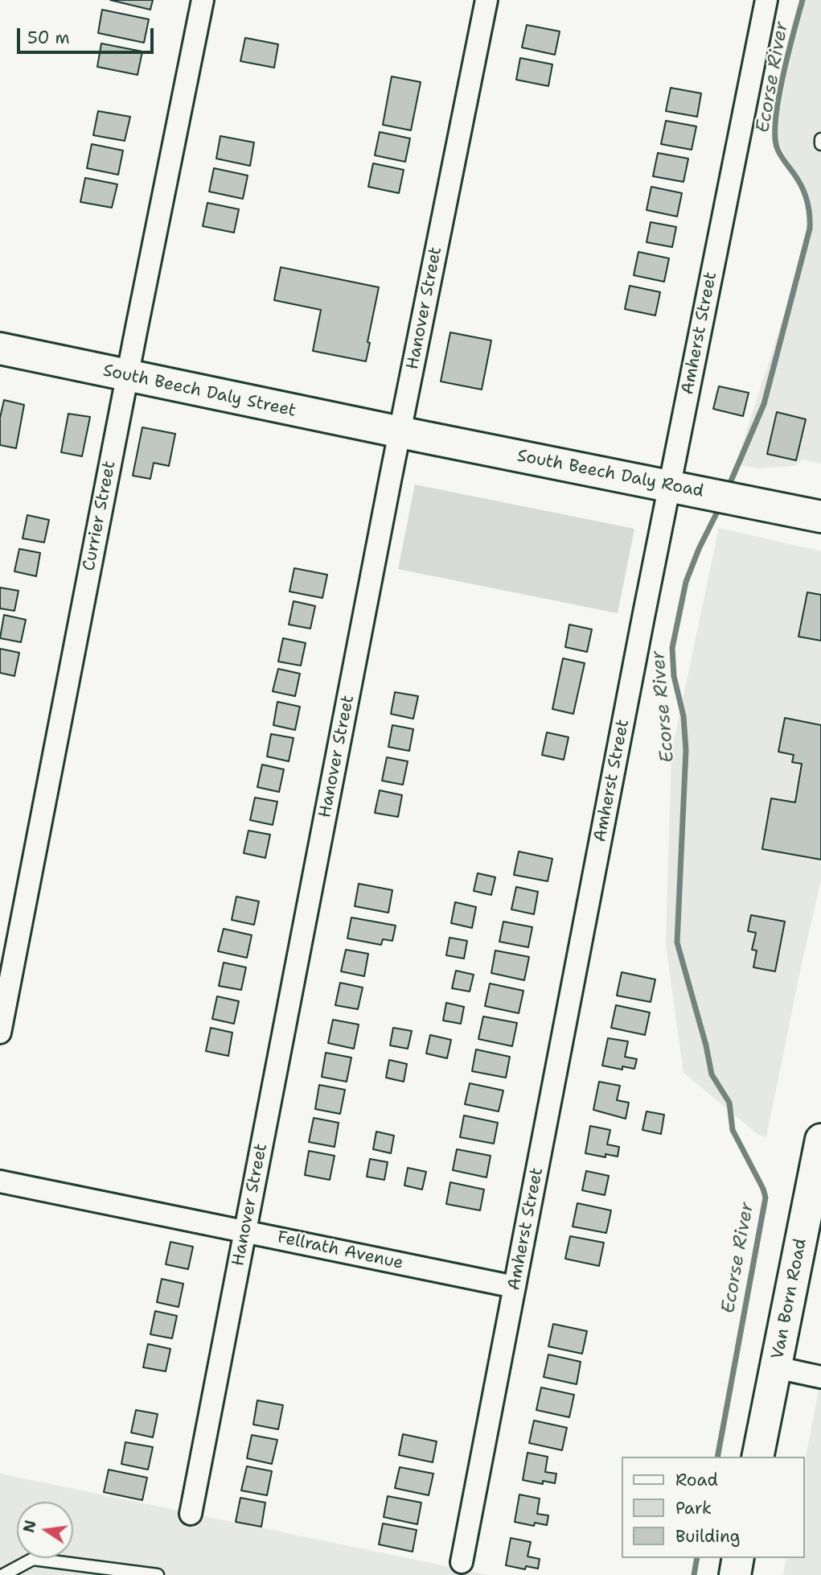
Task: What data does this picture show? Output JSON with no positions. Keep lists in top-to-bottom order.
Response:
{
  "streets": {
    "main road": ["South Beech Daly Street", "South Beech Daly Road", "Van Born Road"],
    "street": [
      "Hanover Street",
      "Amherst Street",
      "Currier Street",
      "Fellrath Avenue"
    ]
  },
  "crossings": [
    ["Hanover Street", "South Beech Daly Street"],
    ["Hanover Street", "South Beech Daly Road"],
    ["Hanover Street", "Fellrath Avenue"],
    ["Amherst Street", "South Beech Daly Road"],
    ["Amherst Street", "Fellrath Avenue"],
    ["South Beech Daly Street", "South Beech Daly Road"],
    ["South Beech Daly Street", "Currier Street"]
  ],
  "water": ["Ecorse River"],
  "legend": ["Road", "Park", "Building"],
  "scale_bar": "50 m",
  "north": "left"
}
